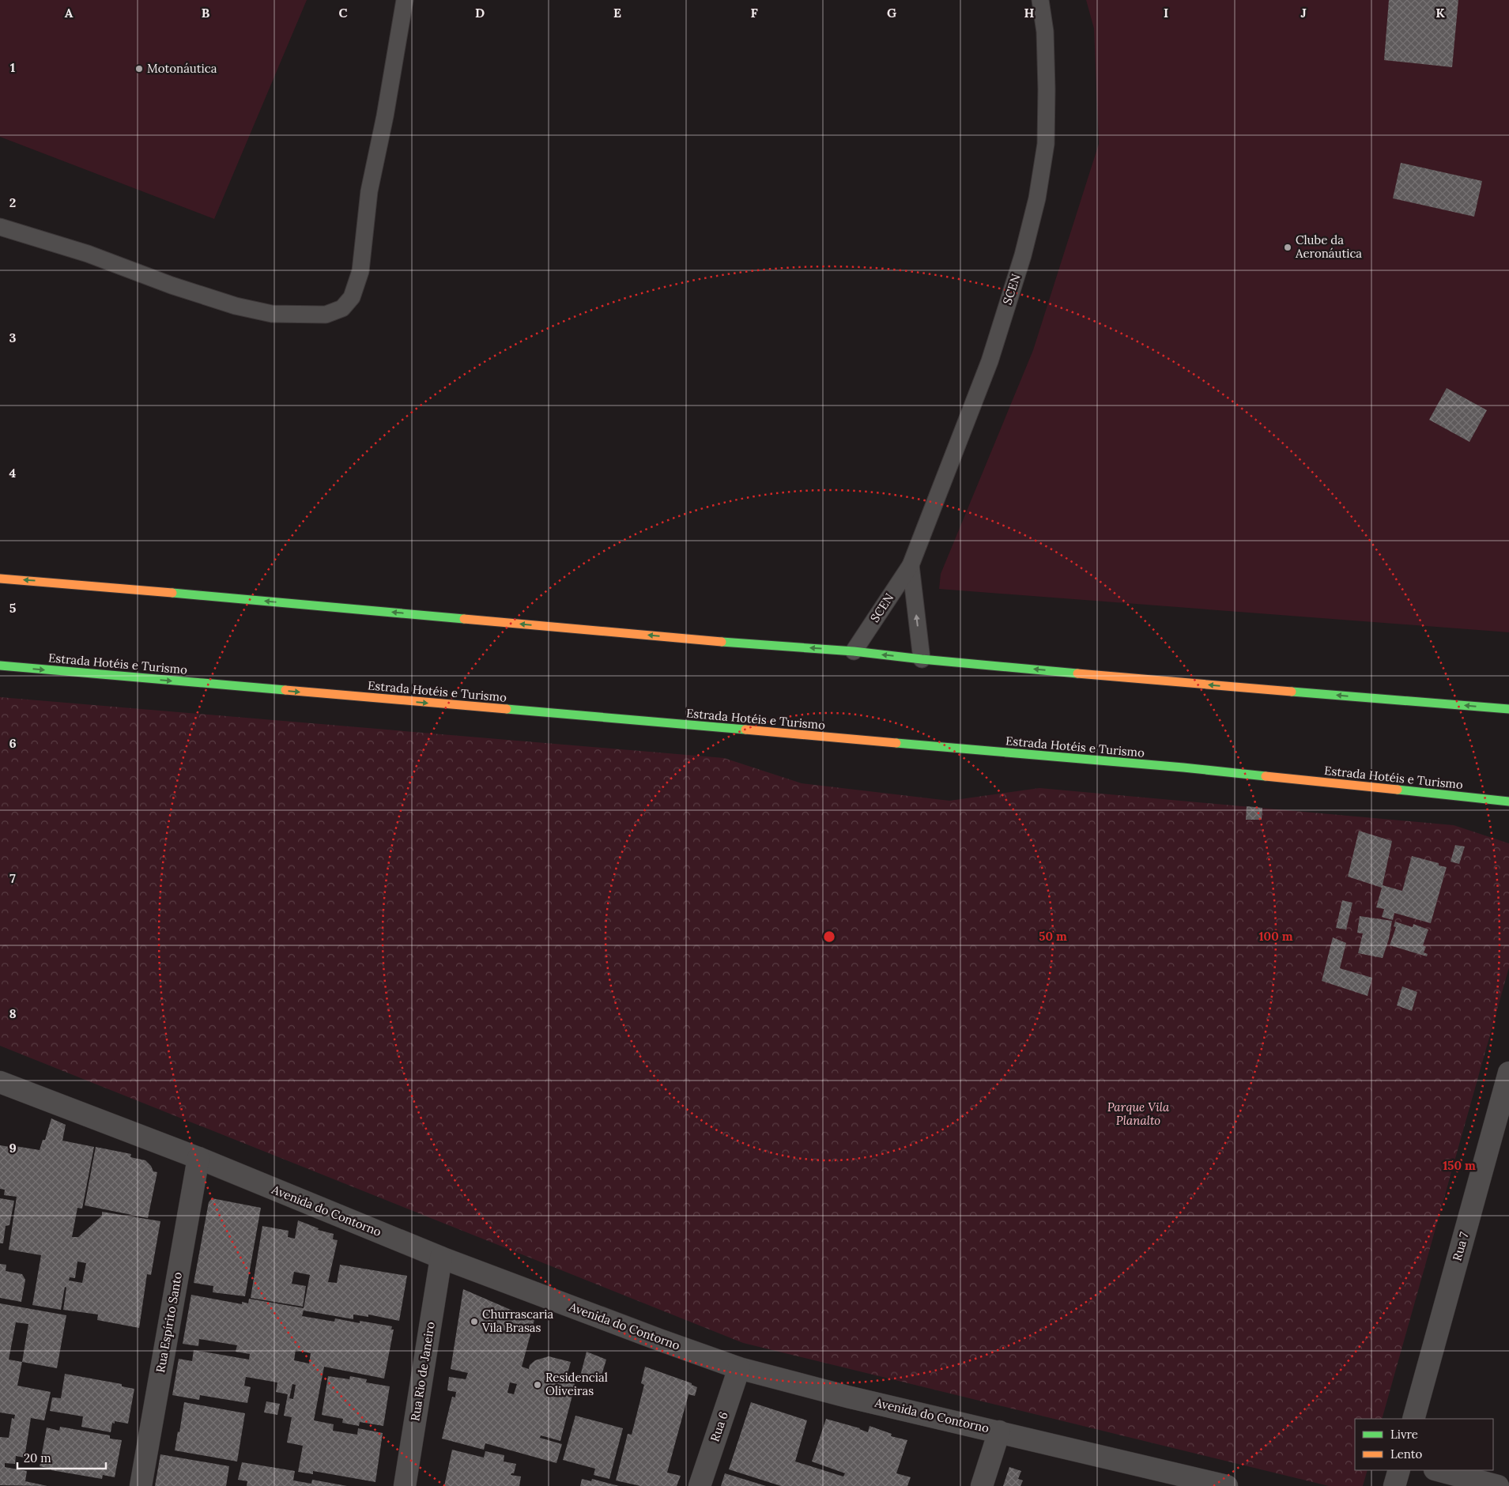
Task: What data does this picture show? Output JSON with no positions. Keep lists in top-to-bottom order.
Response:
{
  "streets": {
    "main road": ["Estrada Hotéis e Turismo"],
    "street": [
      "Avenida do Contorno",
      "Rua 7",
      "Rua Espírito Santo",
      "Rua Rio de Janeiro",
      "Rua 6"
    ],
    "lane": ["SCEN"]
  },
  "crossings": [
    ["Avenida do Contorno", "Rua Espírito Santo"],
    ["Avenida do Contorno", "Rua Rio de Janeiro"],
    ["Avenida do Contorno", "Rua 6"]
  ],
  "one_way": ["Estrada Hotéis e Turismo"],
  "parks": ["Parque Vila Planalto"],
  "places": [
    "Motonáutica",
    "Clube da Aeronáutica",
    "Churrascaria Vila Brasas",
    "Residencial Oliveiras"
  ],
  "legend": ["Livre", "Lento"],
  "scale_bar": "20 m",
  "grid": {
    "columns": [
      "A",
      "B",
      "C",
      "D",
      "E",
      "F",
      "G",
      "H",
      "I",
      "J",
      "K"
    ],
    "rows": [
      "1",
      "2",
      "3",
      "4",
      "5",
      "6",
      "7",
      "8",
      "9"
    ]
  },
  "rings": ["50 m", "100 m", "150 m"]
}
